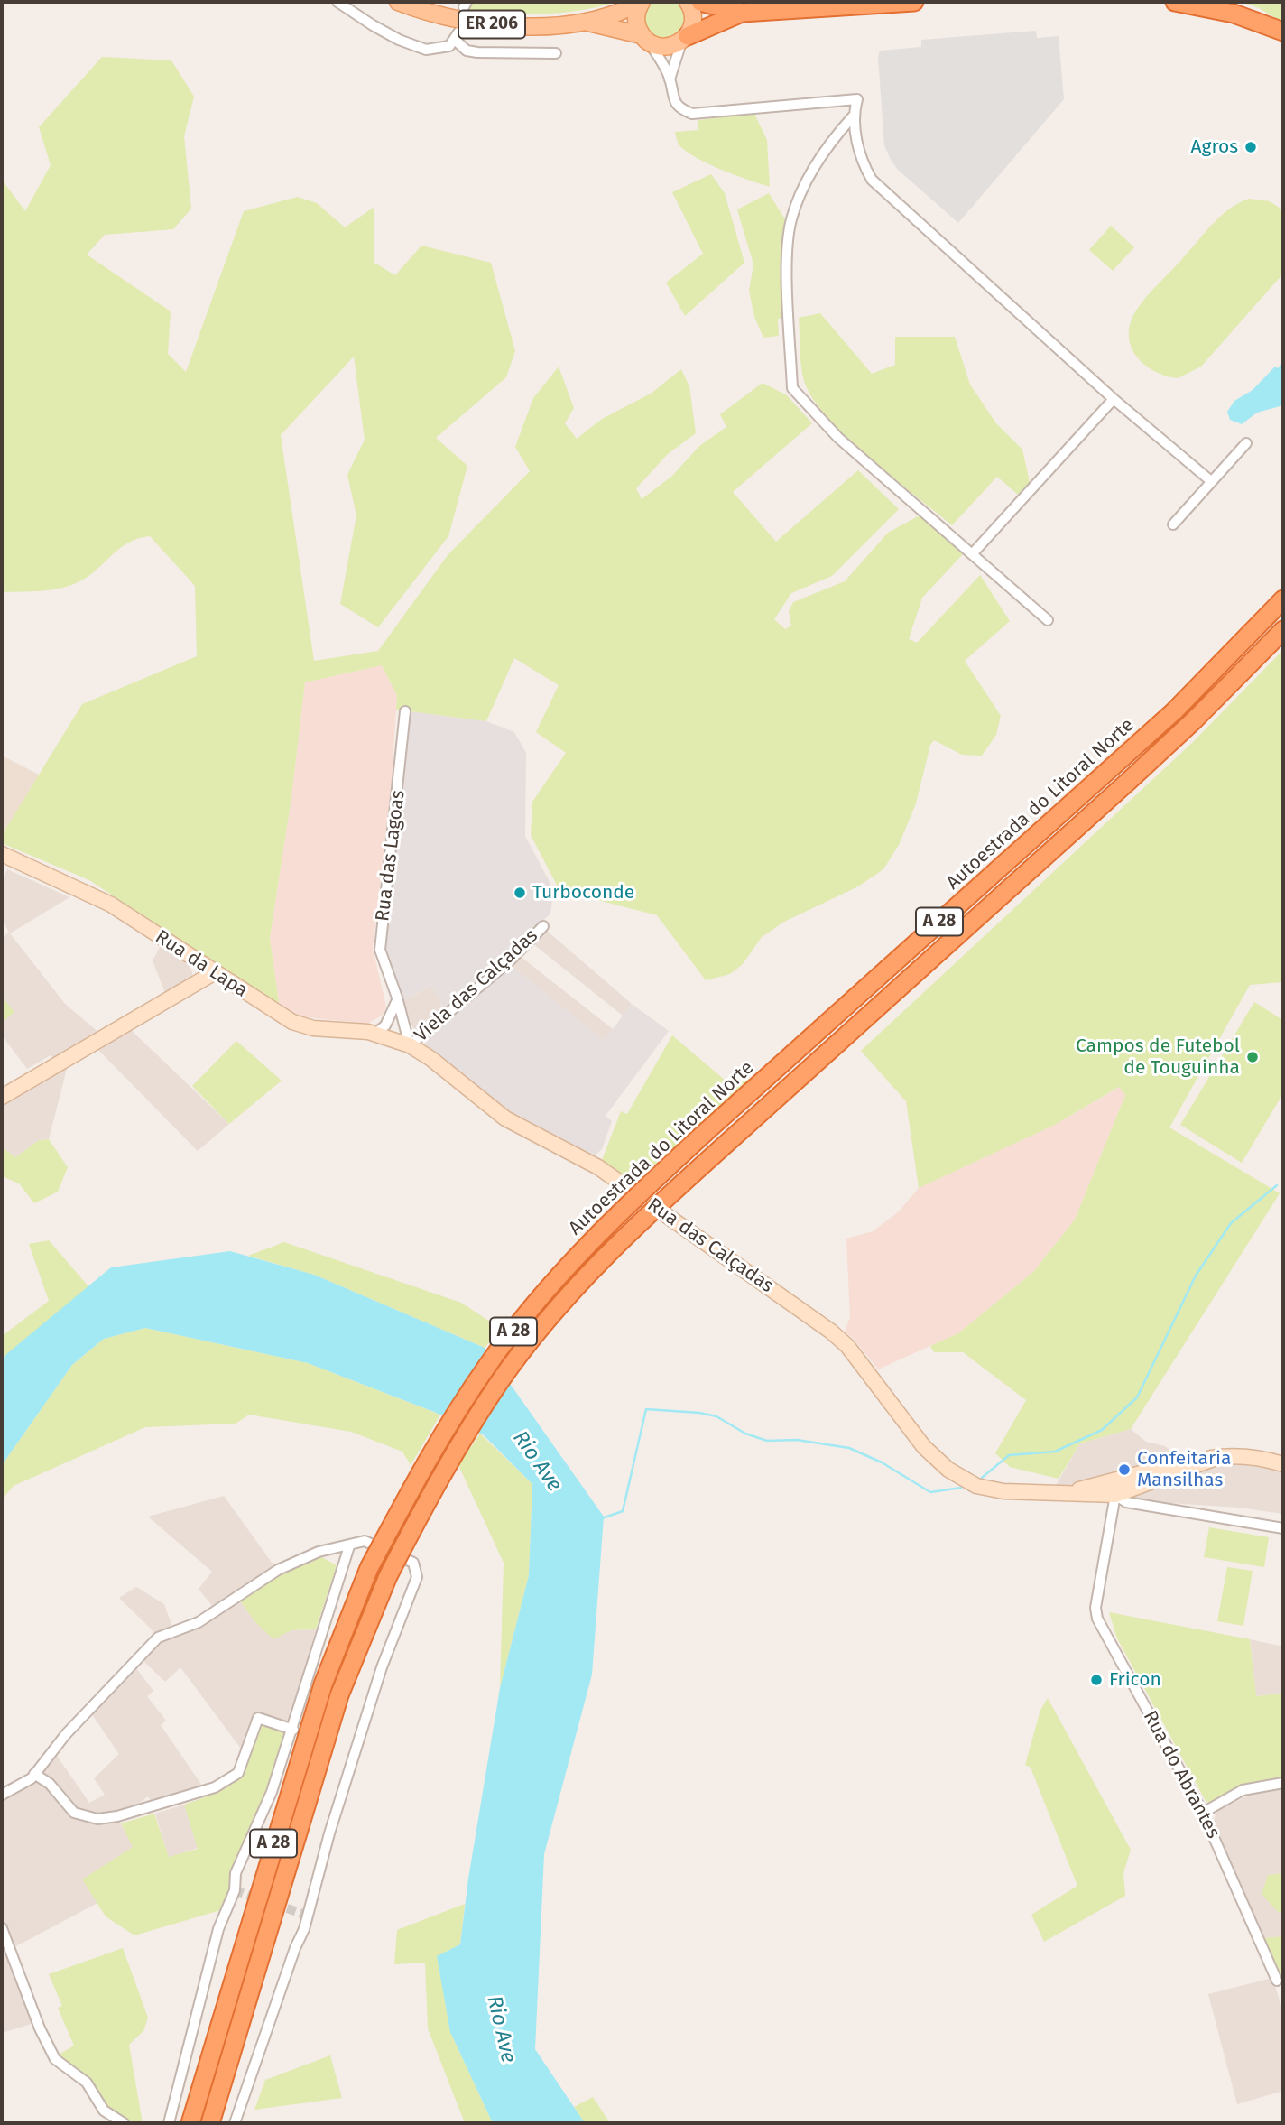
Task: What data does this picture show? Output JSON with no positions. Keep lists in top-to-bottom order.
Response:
{
  "streets": {
    "highway": ["Autoestrada do Litoral Norte", "A 28"],
    "main road": ["ER 206", "Rua da Lapa", "Rua das Calçadas"],
    "street": ["Rua das Lagoas", "Viela das Calçadas", "Rua do Abrantes"]
  },
  "crossings": [
    ["Rua das Lagoas", "Rua da Lapa"],
    ["Rua das Lagoas", "Viela das Calçadas"],
    ["Rua das Lagoas", "Rua das Calçadas"],
    ["Rua da Lapa", "Viela das Calçadas"],
    ["Rua da Lapa", "Rua das Calçadas"],
    ["Viela das Calçadas", "Rua das Calçadas"],
    ["Rua das Calçadas", "Rua do Abrantes"]
  ],
  "water": ["Rio Ave"],
  "places": [
    "Agros",
    "Turboconde",
    "Campos de Futebol de Touguinha",
    "Confeitaria Mansilhas",
    "Fricon"
  ]
}
